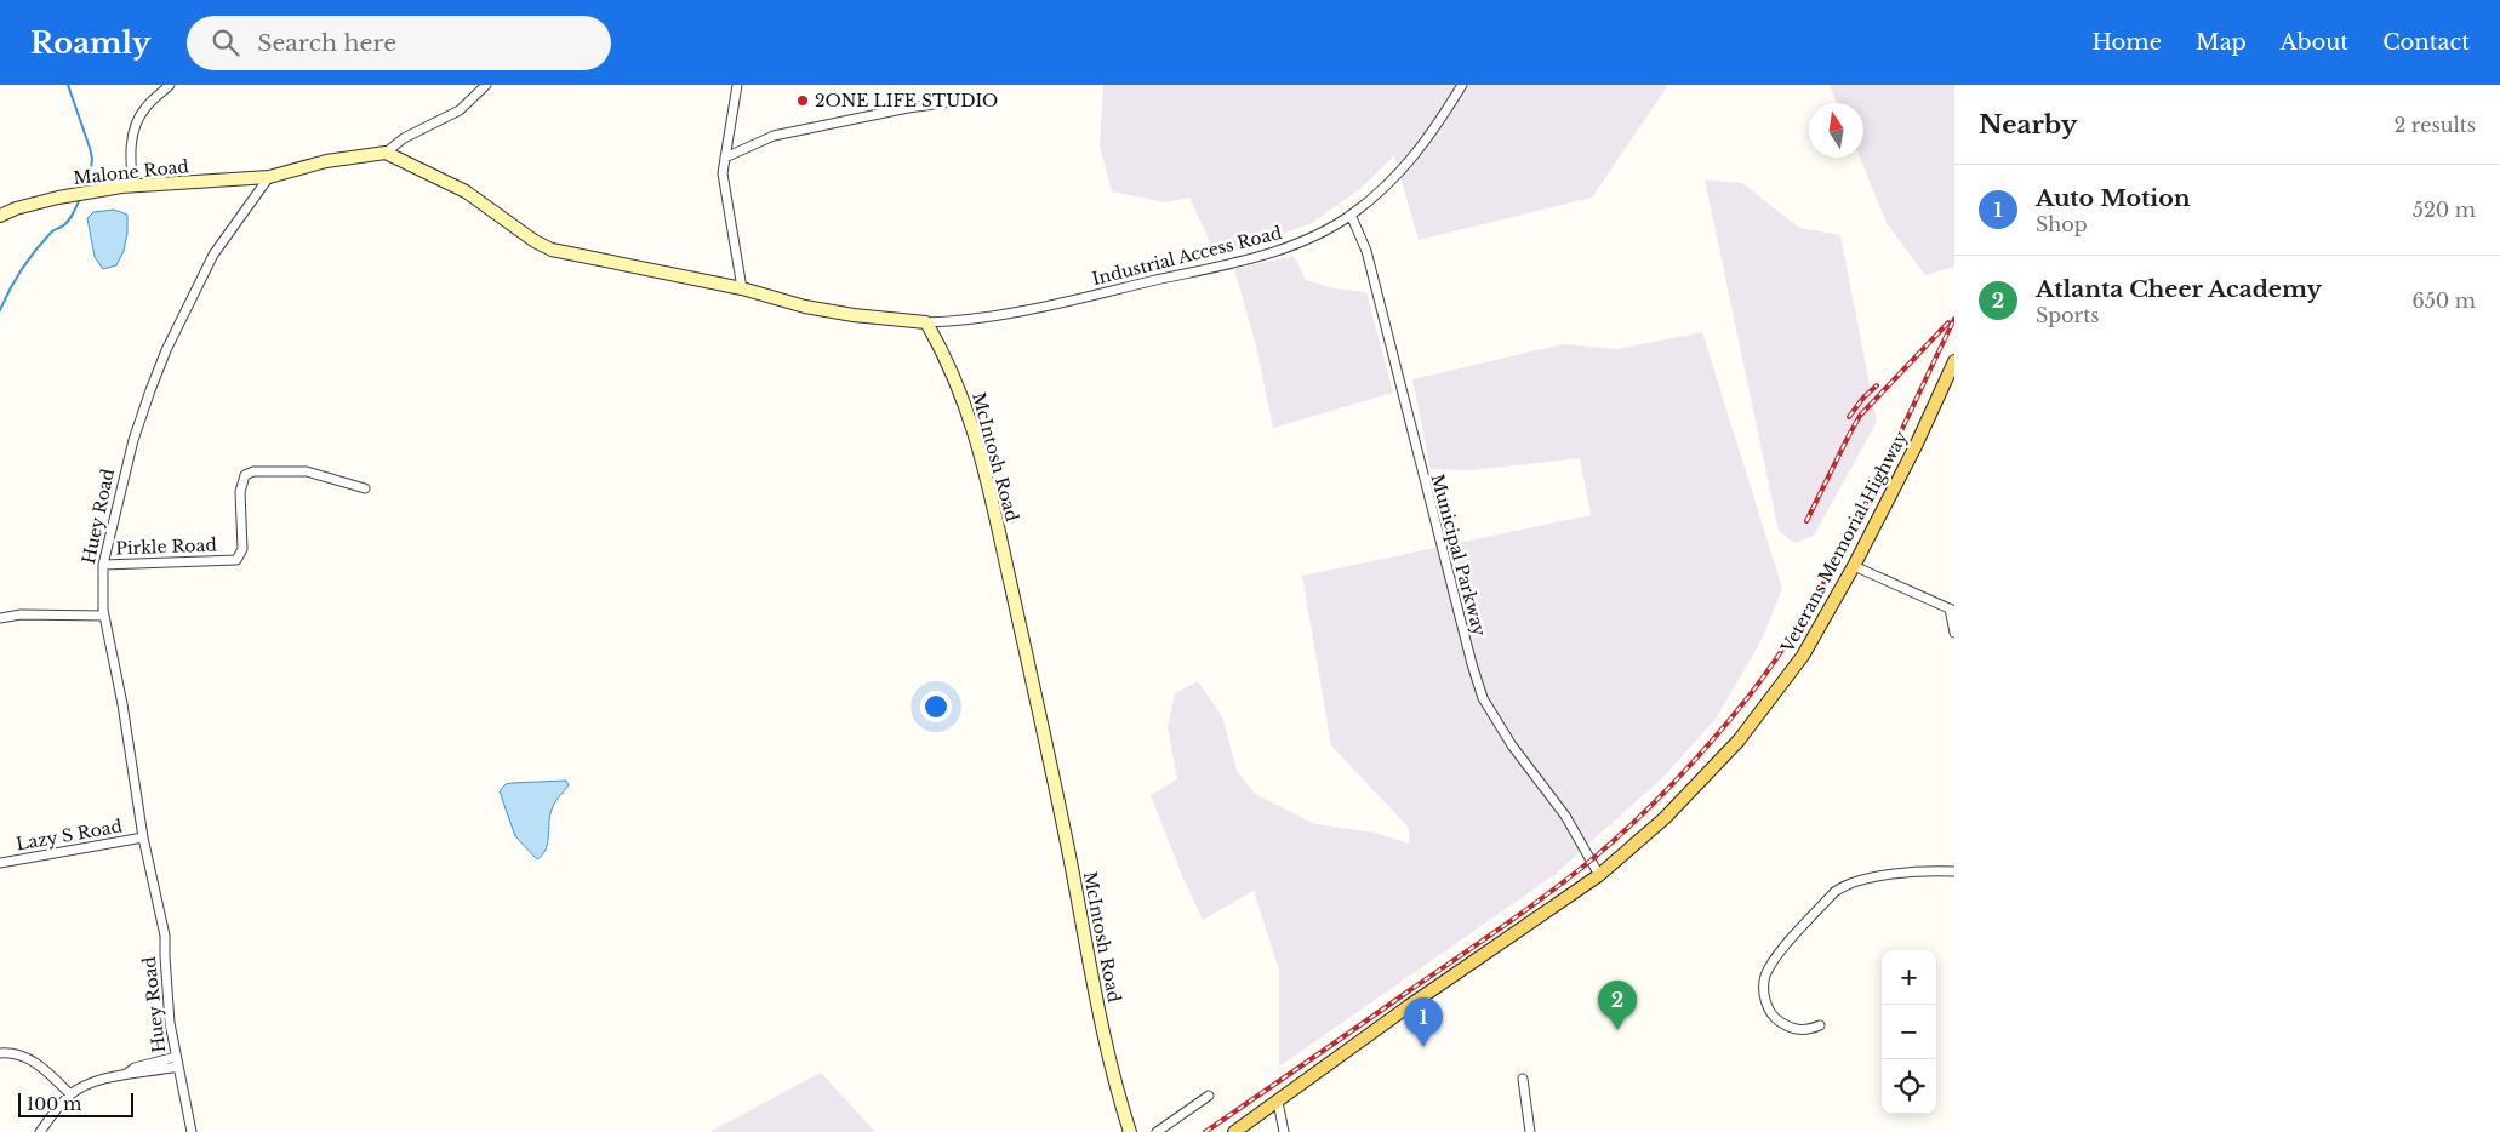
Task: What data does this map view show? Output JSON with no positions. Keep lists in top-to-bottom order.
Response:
{
  "streets": {
    "main road": ["Veterans Memorial Highway"],
    "street": [
      "Malone Road",
      "Industrial Access Road",
      "McIntosh Road",
      "Huey Road",
      "Pirkle Road",
      "Municipal Parkway",
      "Lazy S Road"
    ]
  },
  "crossings": [
    ["Malone Road", "Huey Road"],
    ["Industrial Access Road", "McIntosh Road"],
    ["Industrial Access Road", "Municipal Parkway"],
    ["Huey Road", "Pirkle Road"],
    ["Huey Road", "Lazy S Road"],
    ["Veterans Memorial Highway", "Municipal Parkway"]
  ],
  "places": ["2ONE LIFE STUDIO"],
  "scale_bar": "100 m",
  "north": "top",
  "page": {
    "header": "Roamly",
    "search": "Search here",
    "nav": [
      "Home",
      "Map",
      "About",
      "Contact"
    ],
    "heading": ["Nearby", "2 results"],
    "list": [
      {
        "mark": "1",
        "name": "Auto Motion",
        "note": "Shop",
        "value": "520 m"
      },
      {
        "mark": "2",
        "name": "Atlanta Cheer Academy",
        "note": "Sports",
        "value": "650 m"
      }
    ],
    "map_buttons": ["+", "−"],
    "pins": ["2", "1"],
    "scale": "100 m"
  }
}
